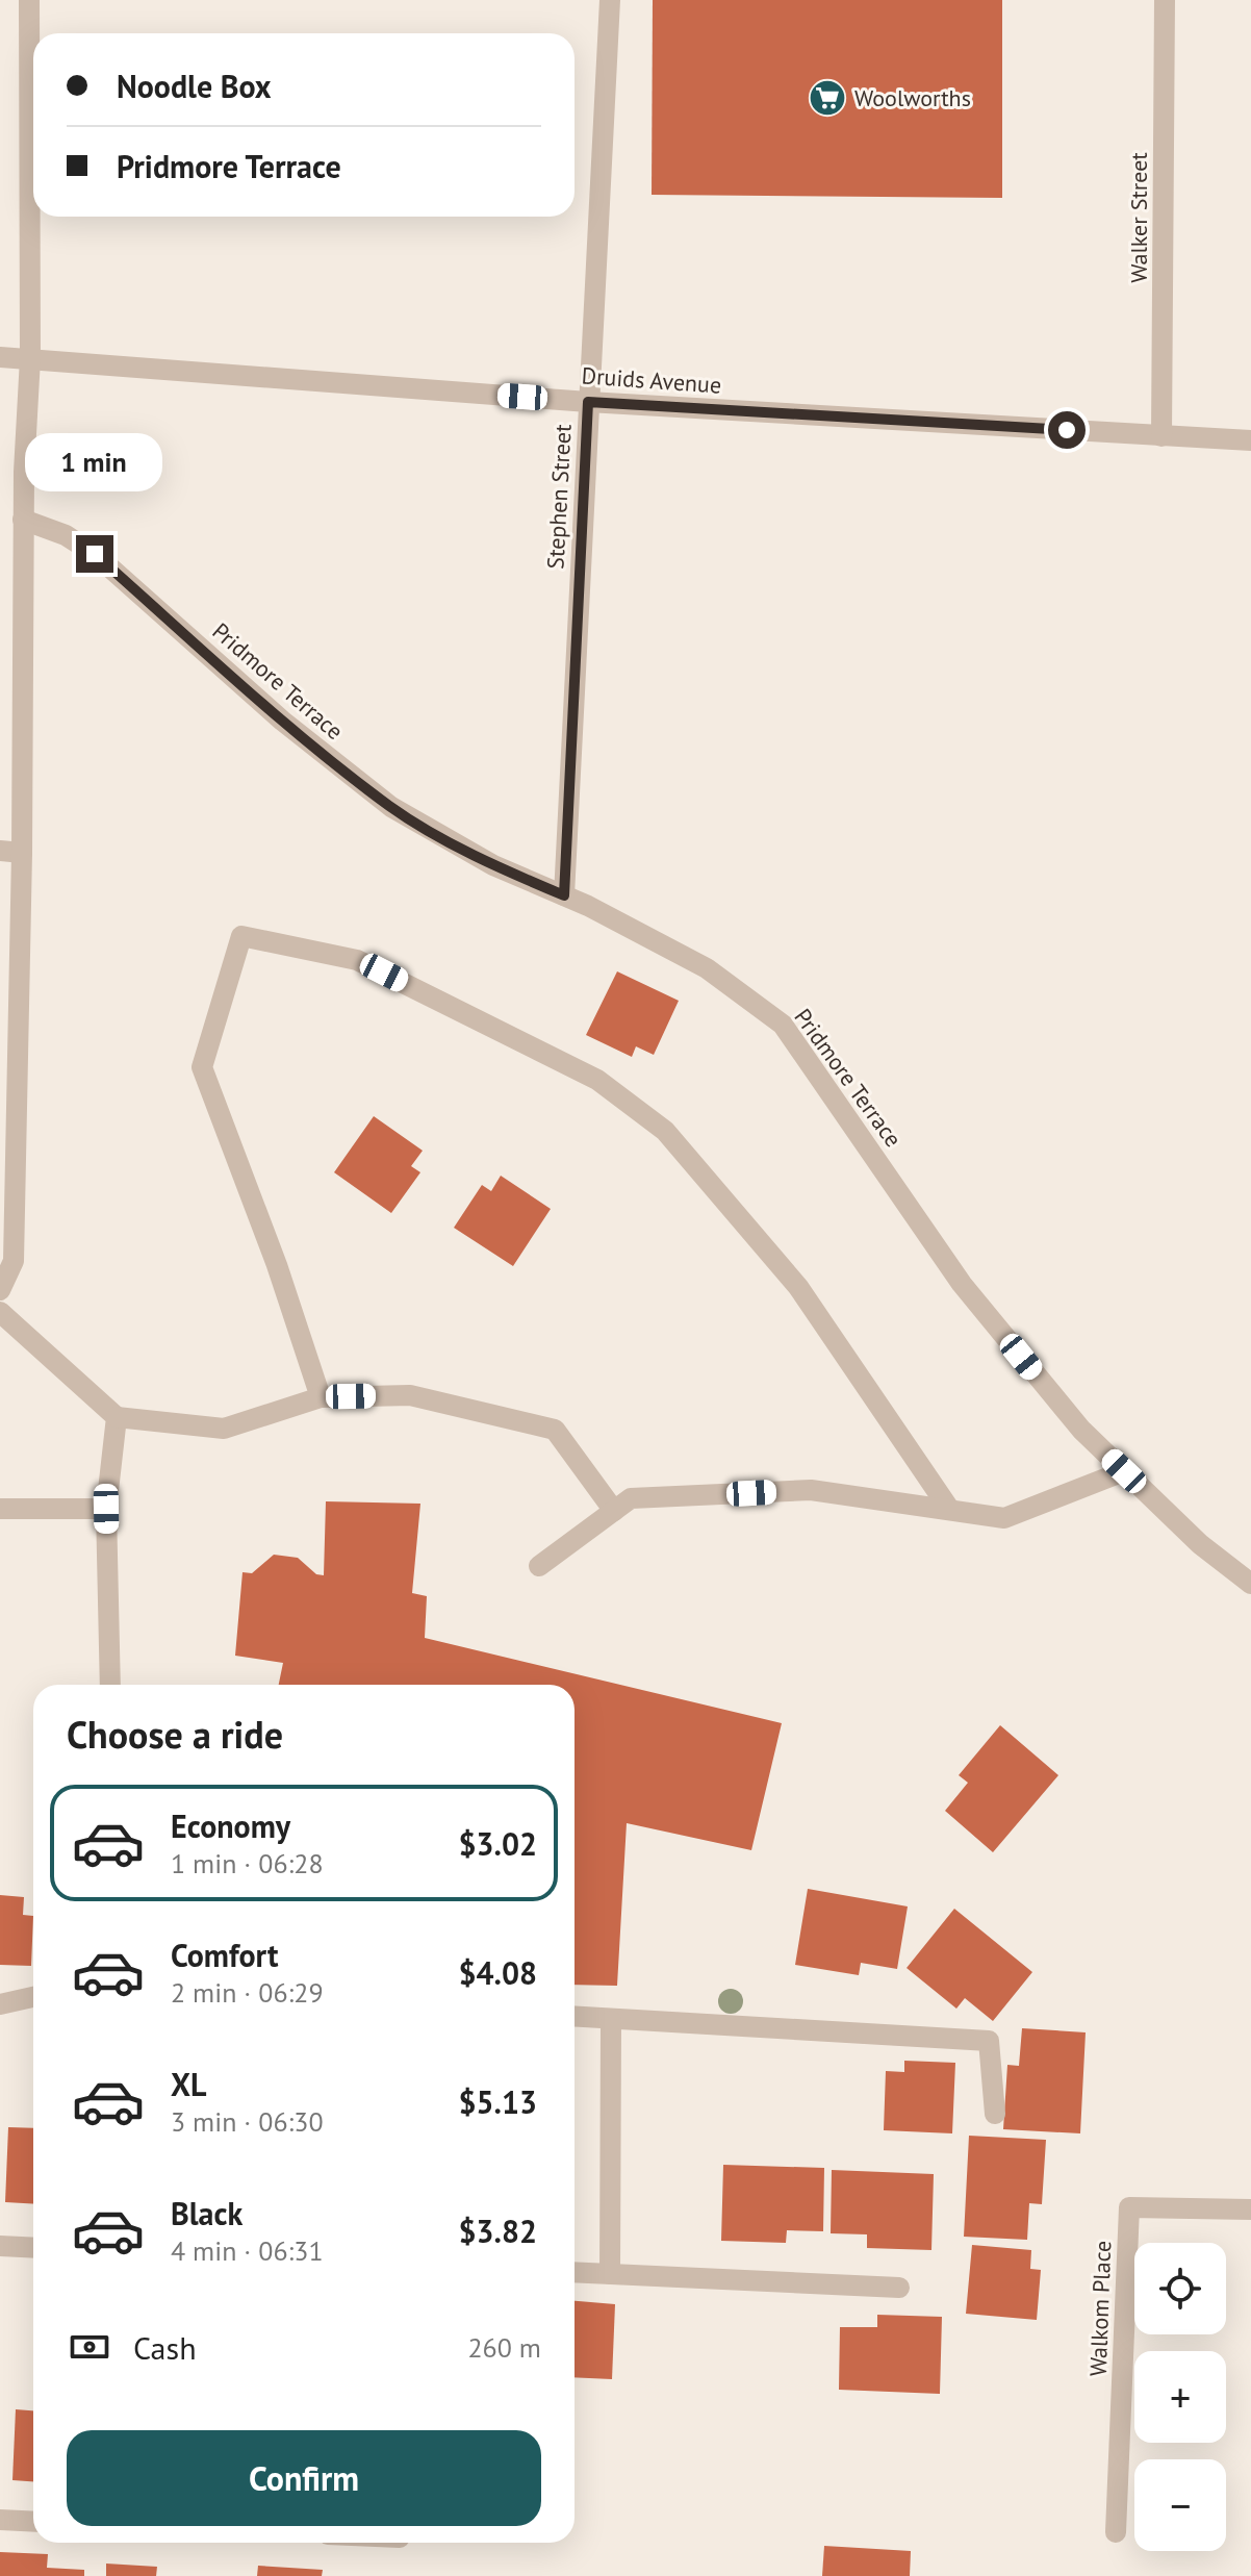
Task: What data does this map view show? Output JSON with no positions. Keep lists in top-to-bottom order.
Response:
{
  "streets": {
    "street": [
      "Walker Street",
      "Druids Avenue",
      "Stephen Street",
      "Pridmore Terrace",
      "Walkom Place"
    ]
  },
  "crossings": [
    ["Walker Street", "Druids Avenue"],
    ["Druids Avenue", "Stephen Street"],
    ["Stephen Street", "Pridmore Terrace"]
  ],
  "places": {
    "supermarket": ["Woolworths"]
  },
  "page": {
    "banner": ["Noodle Box", "Pridmore Terrace"],
    "bubble": "1 min",
    "heading": "Choose a ride",
    "list": [
      {
        "name": "Economy",
        "note": "1 min · 06:28",
        "value": "$3.02"
      },
      {
        "name": "Comfort",
        "note": "2 min · 06:29",
        "value": "$4.08"
      },
      {
        "name": "XL",
        "note": "3 min · 06:30",
        "value": "$5.13"
      },
      {
        "name": "Black",
        "note": "4 min · 06:31",
        "value": "$3.82"
      }
    ],
    "map_buttons": ["+", "−"],
    "pay": ["Cash", "260 m"],
    "buttons": "Confirm"
  }
}
